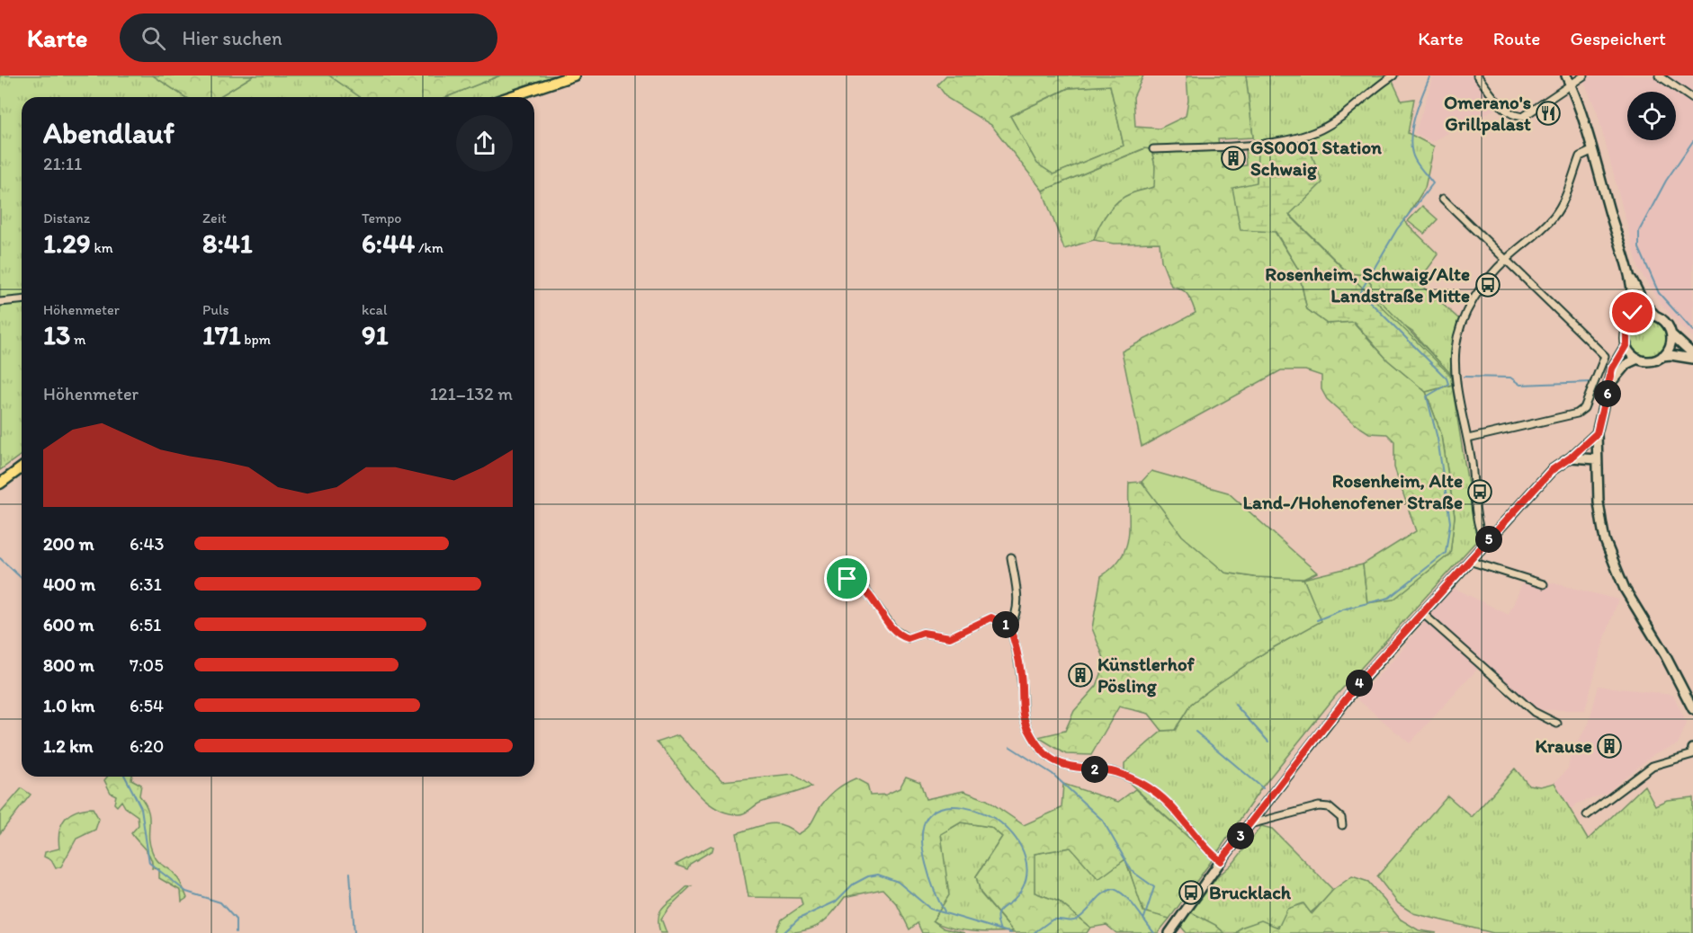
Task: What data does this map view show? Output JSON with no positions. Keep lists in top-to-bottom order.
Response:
{
  "places": {
    "restaurant": ["Omerano's Grillpalast"],
    "building": ["GS0001 Station Schwaig", "Künstlerhof Pösling", "Krause"],
    "bus stop": ["Rosenheim, Schwaig/Alte Landstraße Mitte", "Rosenheim, Alte Land-/Hohenofener Straße", "Brucklach"]
  },
  "page": {
    "header": "Karte",
    "search": "Hier suchen",
    "nav": ["Karte", "Route", "Gespeichert"],
    "heading": ["Abendlauf", "21:11"],
    "stats": [
      ["Distanz", "1.29 km"],
      ["Zeit", "8:41"],
      ["Tempo", "6:44 /km"],
      ["Höhenmeter", "13 m"],
      ["Puls", "171 bpm"],
      ["kcal", "91"]
    ],
    "chart": ["Höhenmeter", "121–132 m"],
    "pins": [
      "6",
      "5",
      "1",
      "4",
      "2",
      "3"
    ],
    "list": [
      {
        "name": "200 m",
        "note": "6:43"
      },
      {
        "name": "400 m",
        "note": "6:31"
      },
      {
        "name": "600 m",
        "note": "6:51"
      },
      {
        "name": "800 m",
        "note": "7:05"
      },
      {
        "name": "1.0 km",
        "note": "6:54"
      },
      {
        "name": "1.2 km",
        "note": "6:20"
      }
    ]
  }
}
